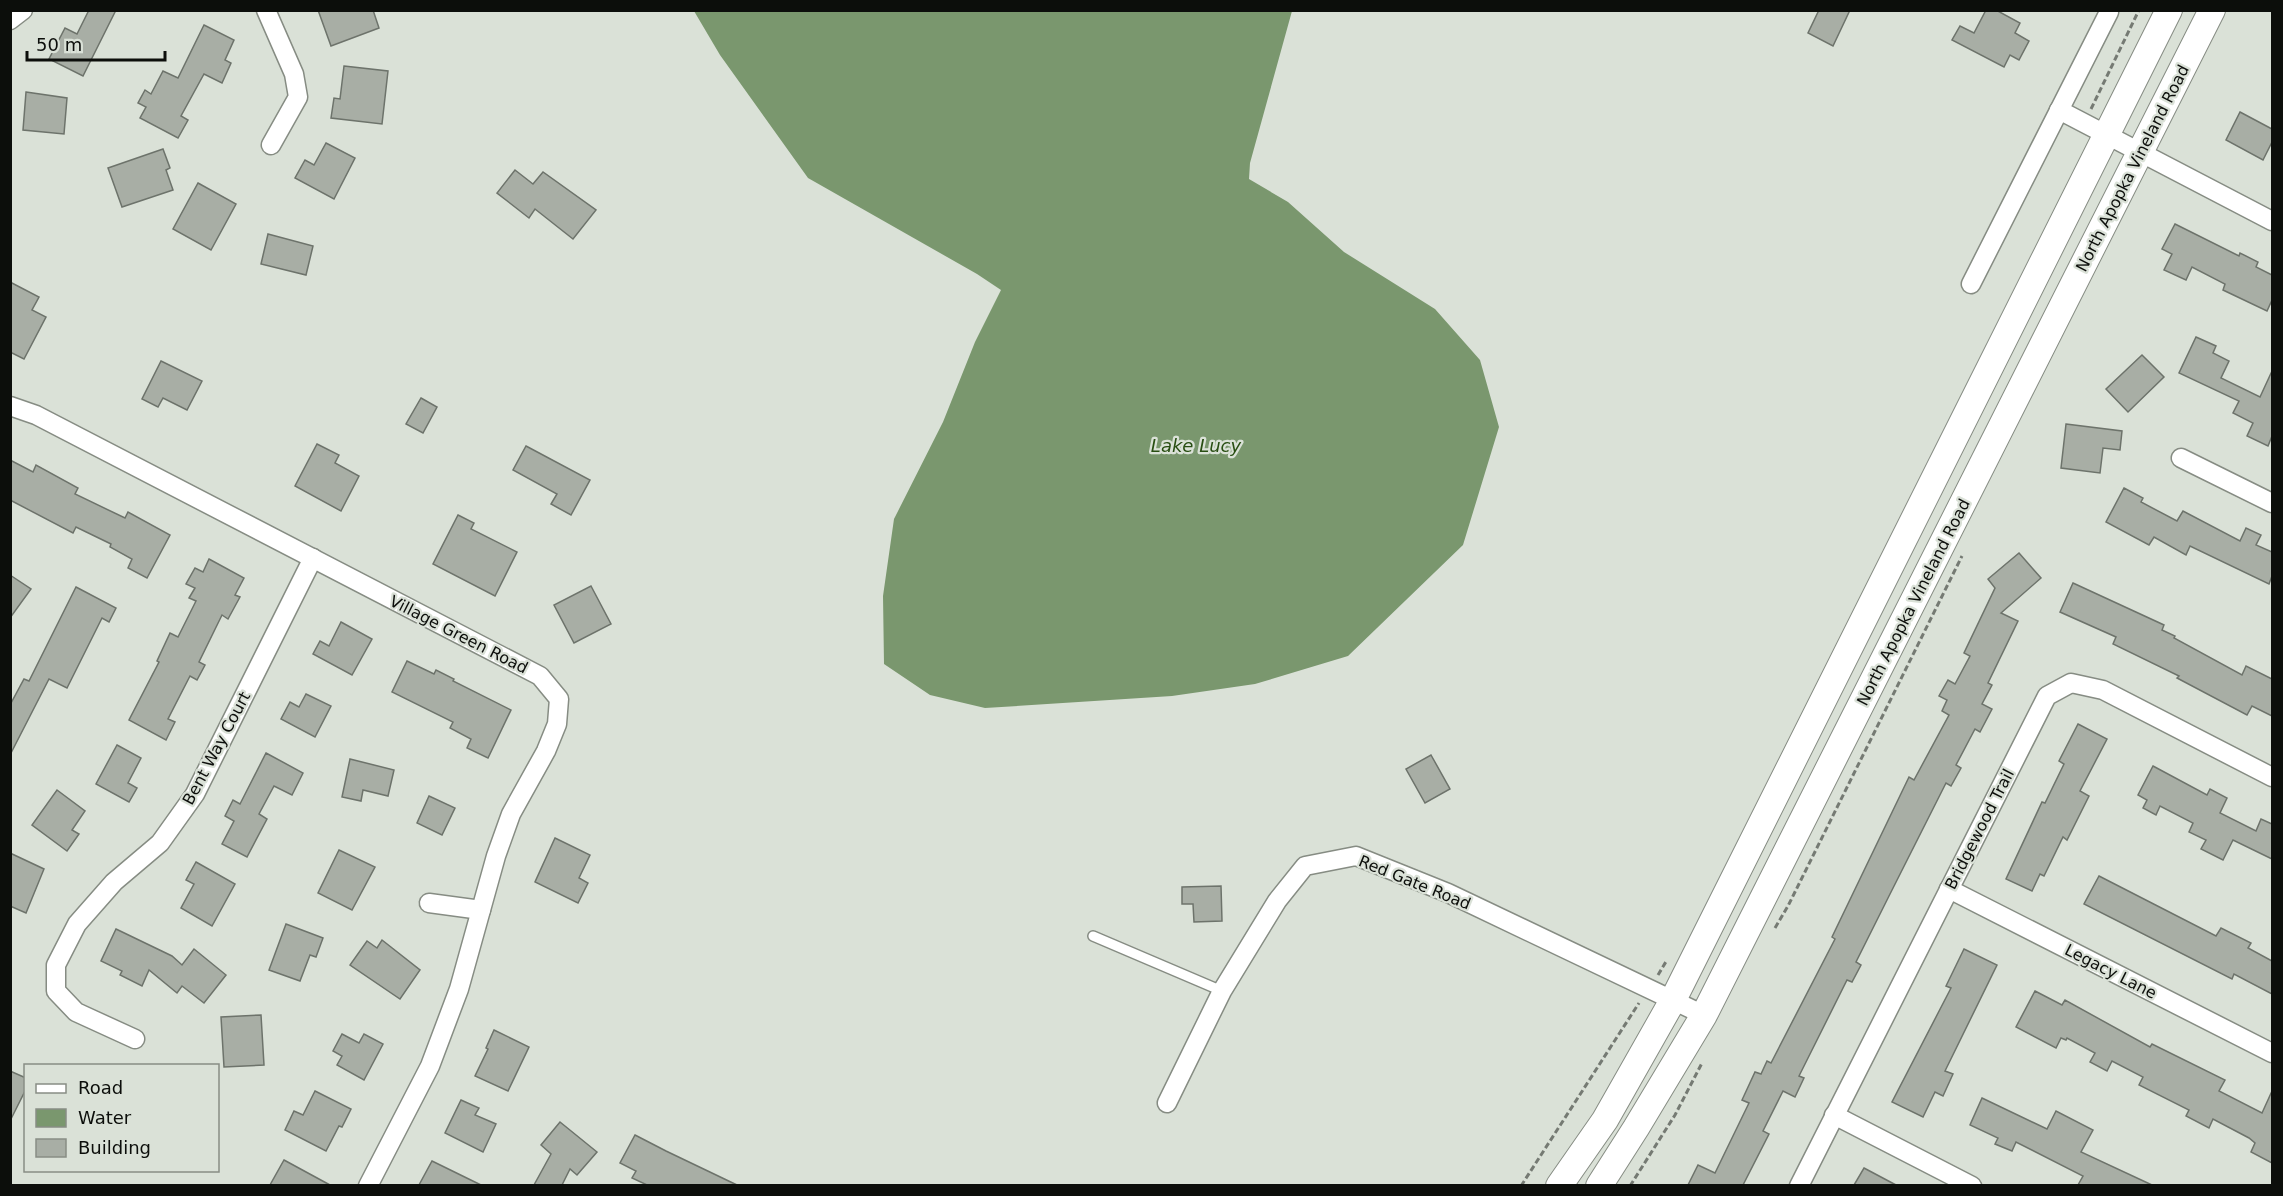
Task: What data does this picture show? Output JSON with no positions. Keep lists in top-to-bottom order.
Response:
{
  "streets": {
    "street": [
      "North Apopka Vineland Road",
      "Village Green Road",
      "Bent Way Court",
      "Bridgewood Trail",
      "Red Gate Road",
      "Legacy Lane"
    ]
  },
  "crossings": [
    ["North Apopka Vineland Road", "Red Gate Road"],
    ["Village Green Road", "Bent Way Court"],
    ["Bridgewood Trail", "Legacy Lane"]
  ],
  "water": ["Lake Lucy"],
  "legend": ["Road", "Water", "Building"],
  "scale_bar": "50 m"
}
